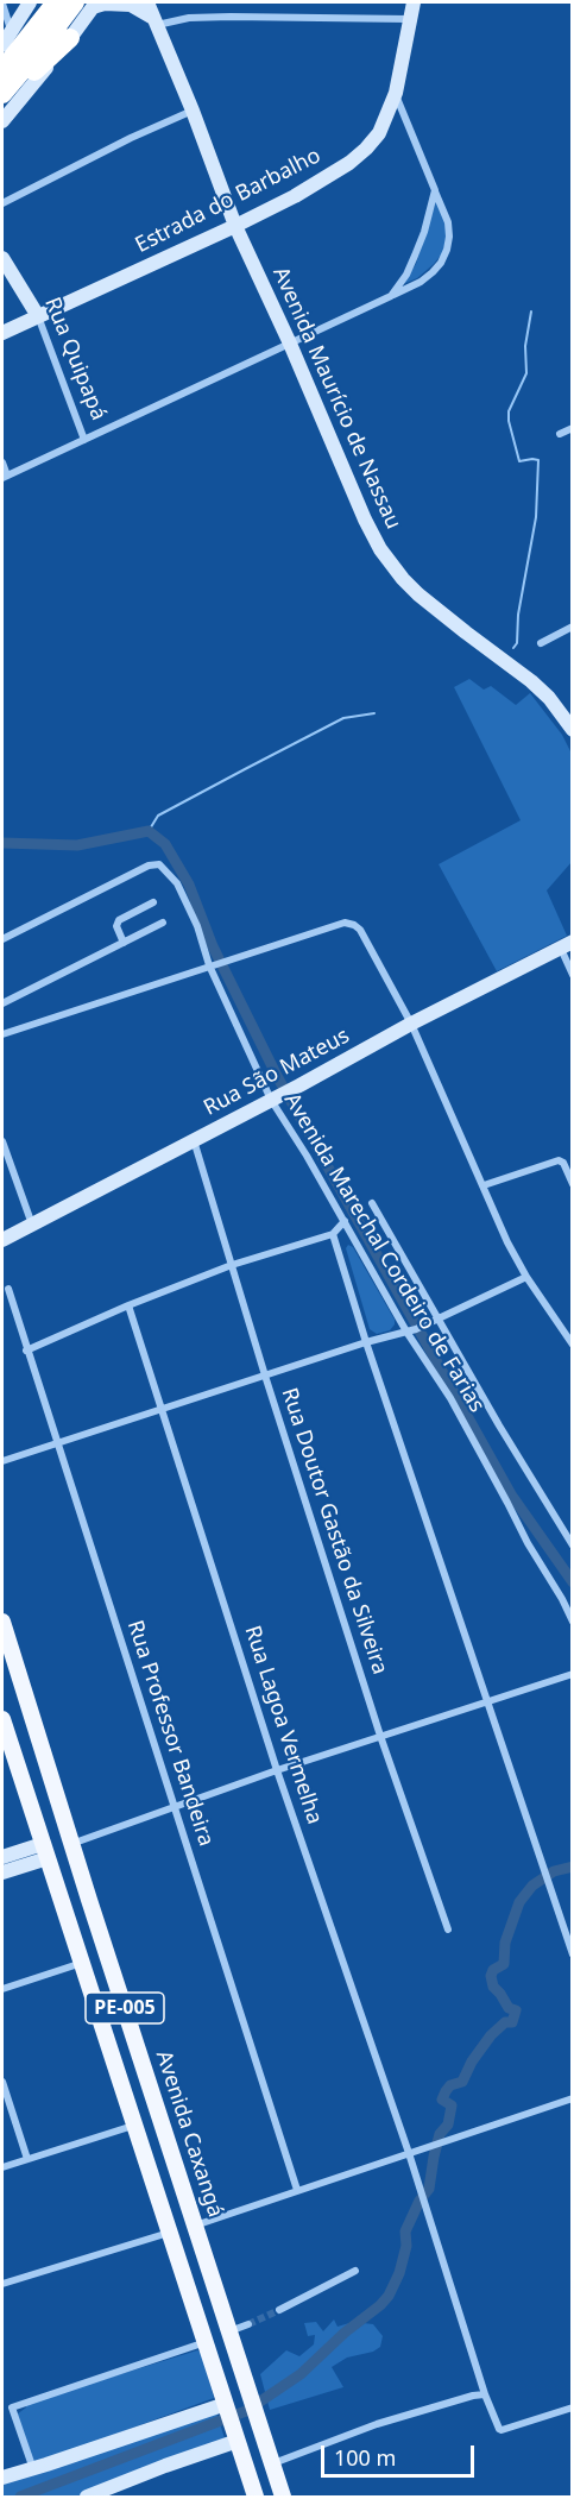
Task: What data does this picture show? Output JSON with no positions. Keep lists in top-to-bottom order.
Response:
{
  "streets": {
    "main road": ["PE-005", "Avenida Caxangá"],
    "street": [
      "Estrada do Barbalho",
      "Rua Quipapá",
      "Avenida Maurício de Nassau",
      "Rua São Mateus",
      "Avenida Marechal Cordeiro de Farias",
      "Rua Doutor Gastão da Silveira",
      "Rua Lagoa Vermelha",
      "Rua Professor Bandeira"
    ]
  },
  "crossings": [
    ["Estrada do Barbalho", "Rua Quipapá"],
    ["Estrada do Barbalho", "Avenida Maurício de Nassau"],
    ["Rua São Mateus", "Avenida Marechal Cordeiro de Farias"],
    ["Rua São Mateus", "Rua Doutor Gastão da Silveira"]
  ],
  "scale_bar": "100 m"
}
